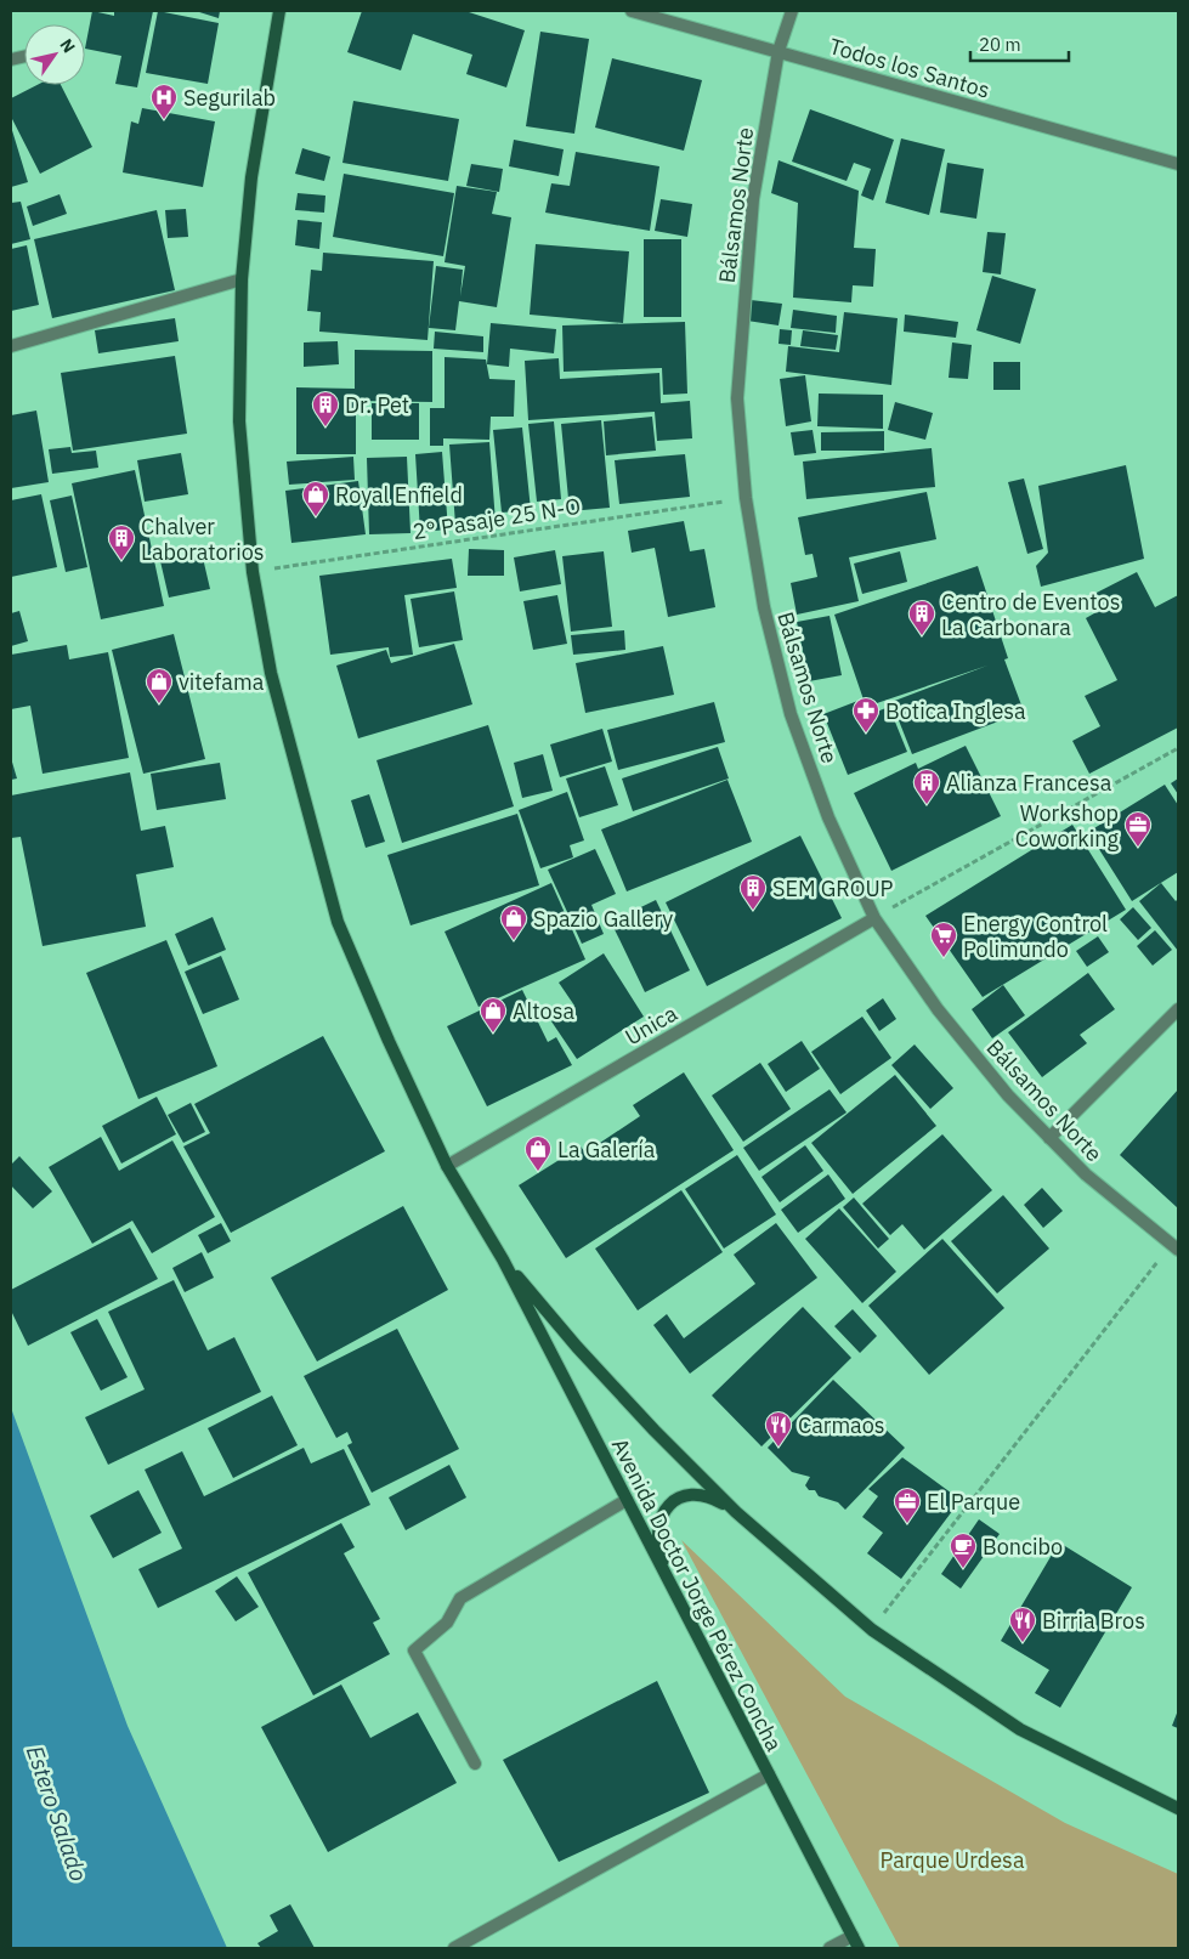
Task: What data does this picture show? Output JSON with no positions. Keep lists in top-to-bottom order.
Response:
{
  "streets": {
    "street": [
      "Todos los Santos",
      "Bálsamos Norte",
      "Unica",
      "Avenida Doctor Jorge Pérez Concha"
    ],
    "path": ["2° Pasaje 25 N-O"]
  },
  "crossings": [
    ["Todos los Santos", "Bálsamos Norte"],
    ["Bálsamos Norte", "2° Pasaje 25 N-O"],
    ["Bálsamos Norte", "Unica"],
    ["2° Pasaje 25 N-O", "Avenida Doctor Jorge Pérez Concha"],
    ["Unica", "Avenida Doctor Jorge Pérez Concha"]
  ],
  "water": ["Estero Salado"],
  "parks": ["Parque Urdesa"],
  "places": {
    "hospital": ["Segurilab"],
    "building": [
      "Dr. Pet",
      "Chalver Laboratorios",
      "Centro de Eventos La Carbonara",
      "Alianza Francesa",
      "SEM GROUP"
    ],
    "shop": [
      "Royal Enfield",
      "vitefama",
      "Spazio Gallery",
      "Altosa",
      "La Galería"
    ],
    "pharmacy": ["Botica Inglesa"],
    "office": ["Workshop Coworking", "El Parque"],
    "supermarket": ["Energy Control Polimundo"],
    "restaurant": ["Carmaos", "Birria Bros"],
    "cafe": ["Boncibo"]
  },
  "scale_bar": "20 m",
  "north": "top right"
}
